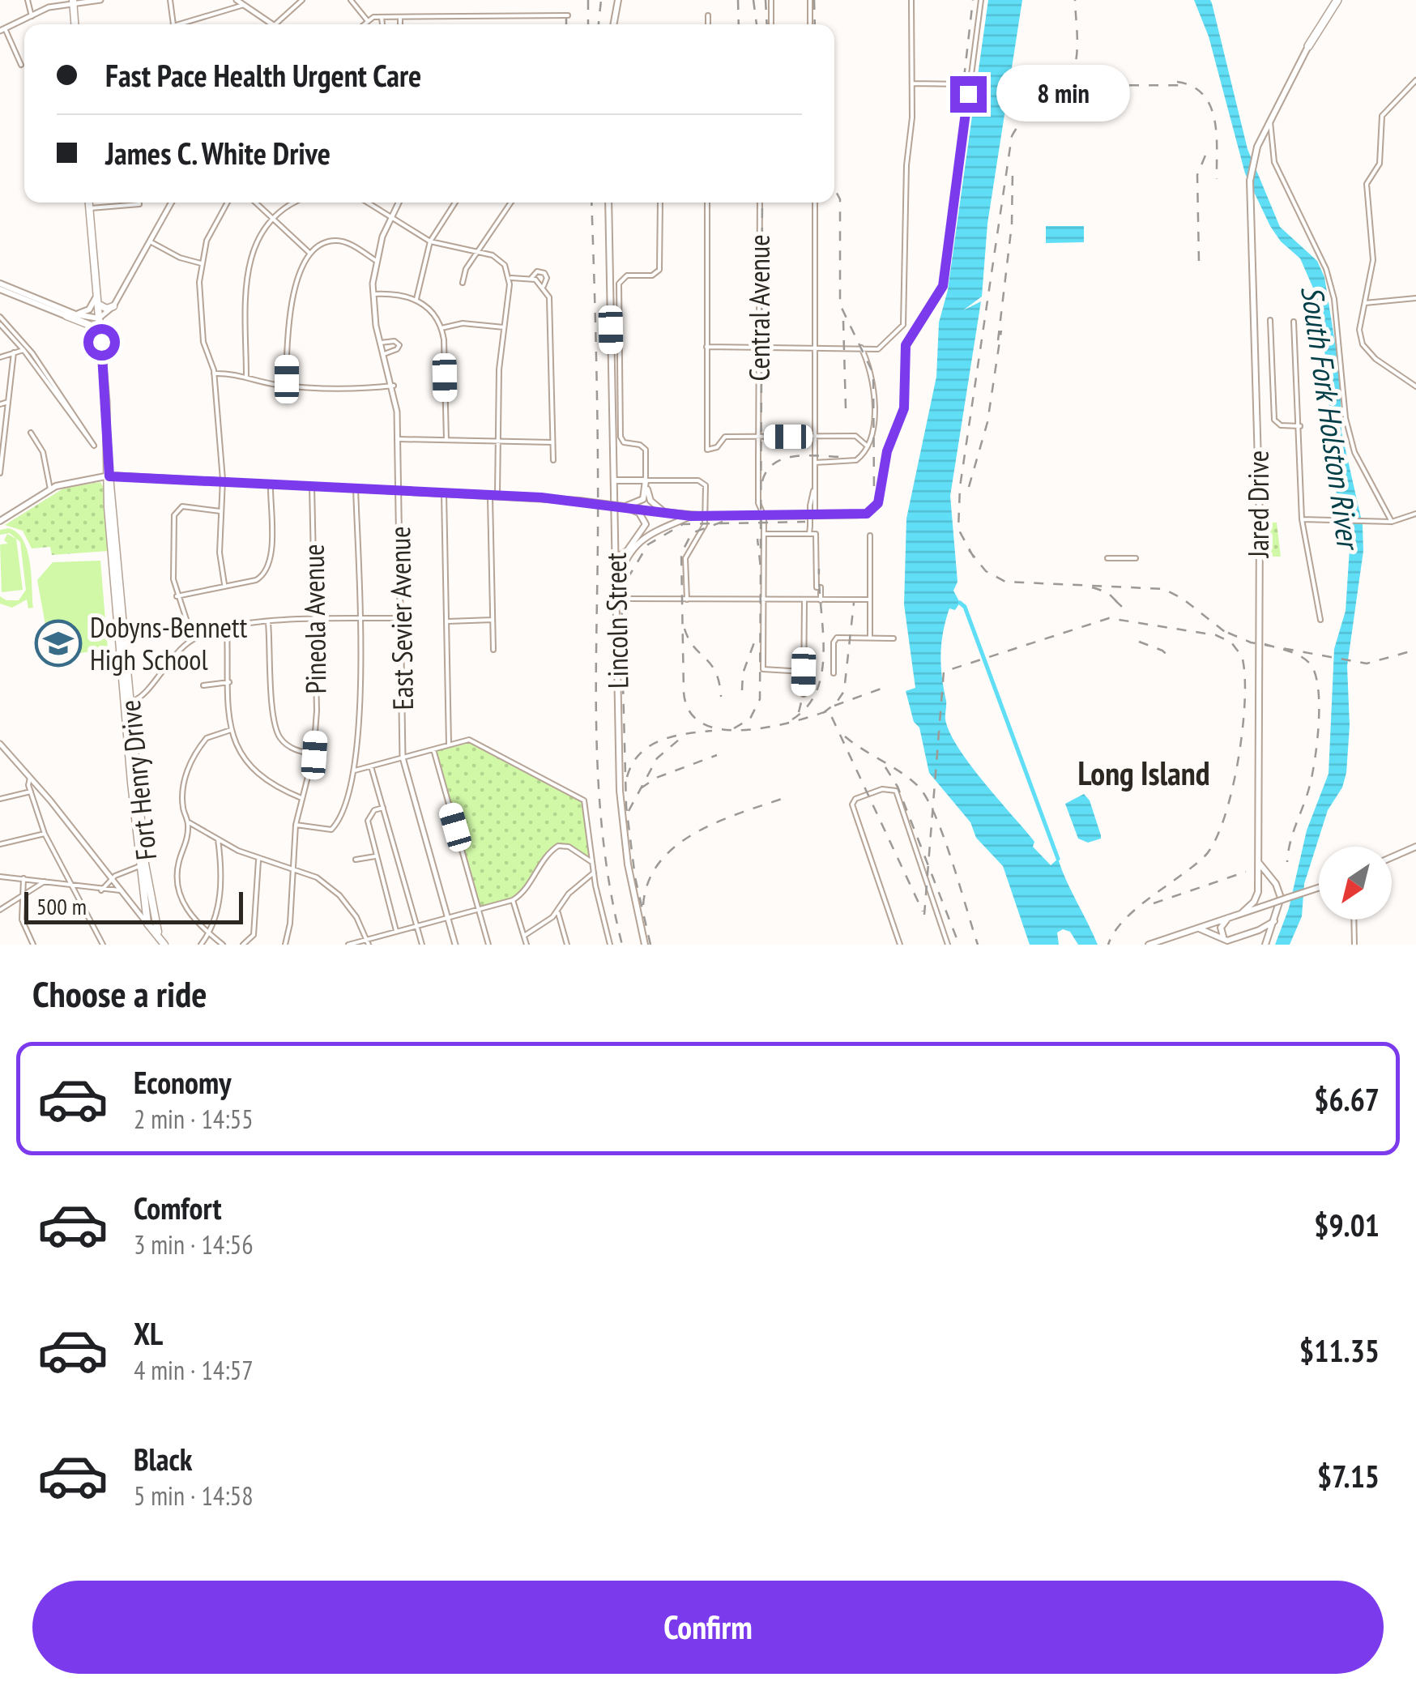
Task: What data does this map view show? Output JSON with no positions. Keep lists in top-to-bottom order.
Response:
{
  "streets": {
    "main road": ["Jared Drive", "Lincoln Street", "Fort Henry Drive"],
    "street": ["Central Avenue", "East Sevier Avenue", "Pineola Avenue"]
  },
  "districts": ["Long Island"],
  "water": ["South Fork Holston River"],
  "places": {
    "school or university": ["Dobyns-Bennett High School"]
  },
  "scale_bar": "500 m",
  "north": "bottom left",
  "page": {
    "banner": ["Fast Pace Health Urgent Care", "James C. White Drive"],
    "bubble": "8 min",
    "scale": "500 m",
    "heading": "Choose a ride",
    "list": [
      {
        "name": "Economy",
        "note": "2 min · 14:55",
        "value": "$6.67"
      },
      {
        "name": "Comfort",
        "note": "3 min · 14:56",
        "value": "$9.01"
      },
      {
        "name": "XL",
        "note": "4 min · 14:57",
        "value": "$11.35"
      },
      {
        "name": "Black",
        "note": "5 min · 14:58",
        "value": "$7.15"
      }
    ],
    "buttons": "Confirm"
  }
}
